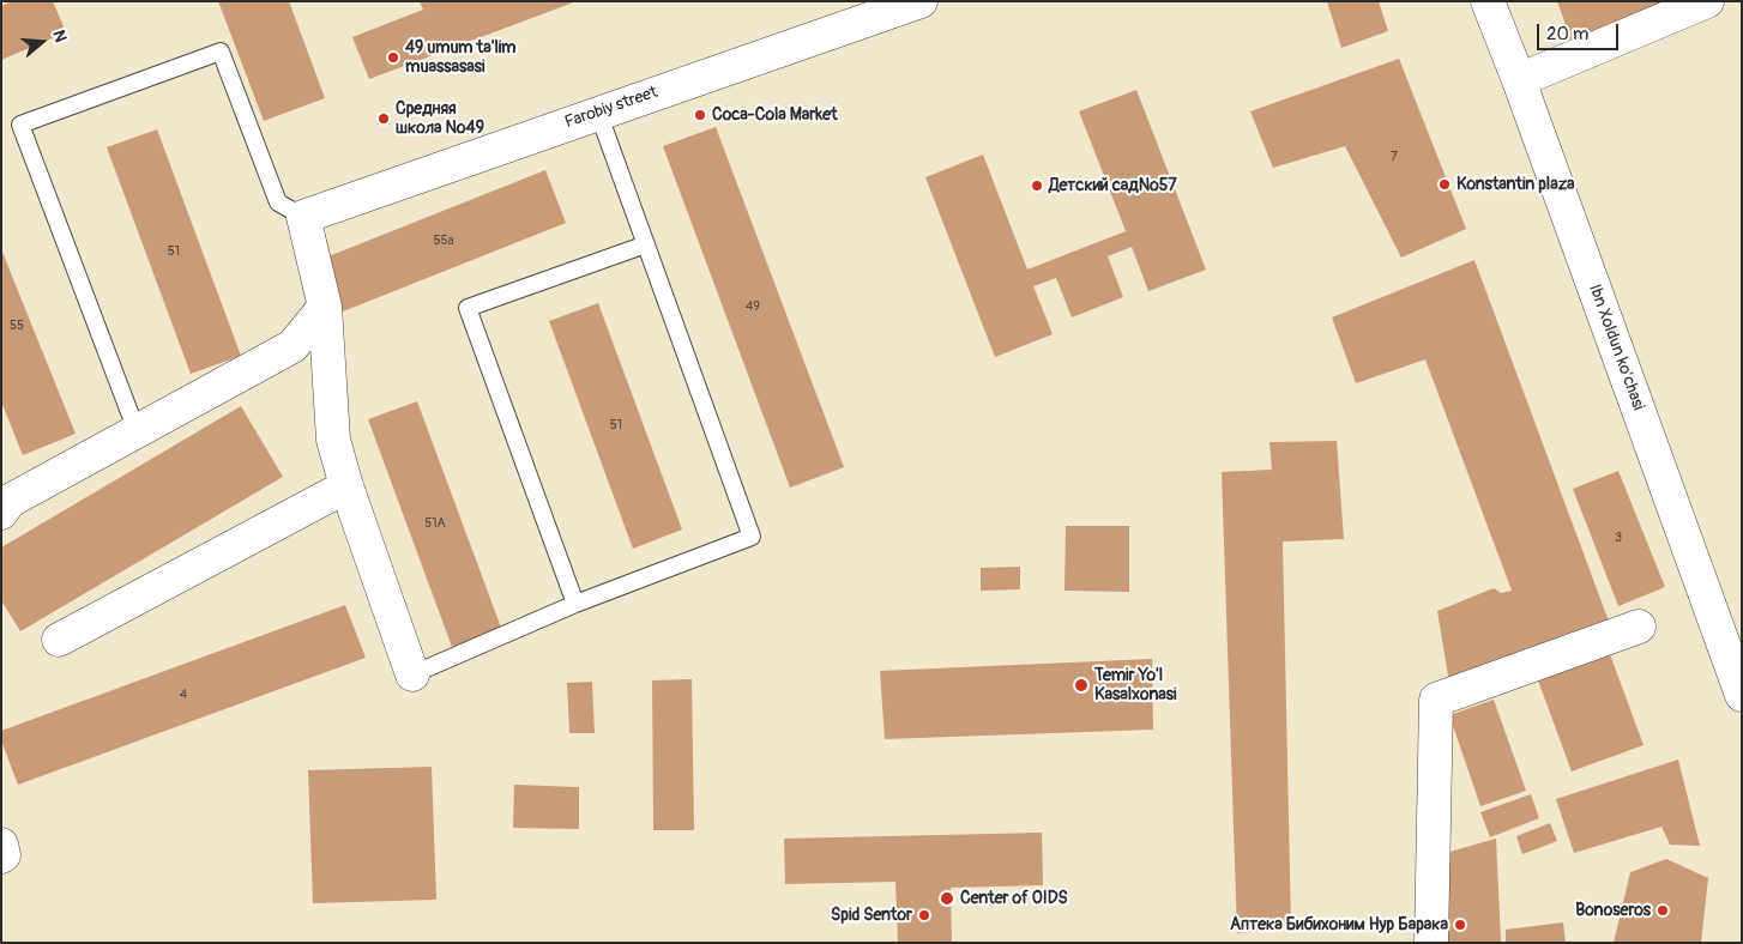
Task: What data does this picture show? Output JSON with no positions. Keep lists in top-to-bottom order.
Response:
{
  "streets": {
    "street": ["Farobiy street", "Ibn Xoldun ko'chasi"]
  },
  "places": [
    "49 umum ta'lim muassasasi",
    "Coca-Cola Market",
    "Средняя школа №49",
    "Konstantin plaza",
    "Детский сад№57",
    "Temir Yo'l Kasalxonasi",
    "Center of OIDS",
    "Bonoseros",
    "Spid Sentor",
    "Аптека Бибихоним Нур Барака"
  ],
  "house_numbers": [
    "7",
    "55а",
    "51",
    "49",
    "55",
    "51",
    "51A",
    "3",
    "4"
  ],
  "scale_bar": "20 m",
  "north": "right"
}
